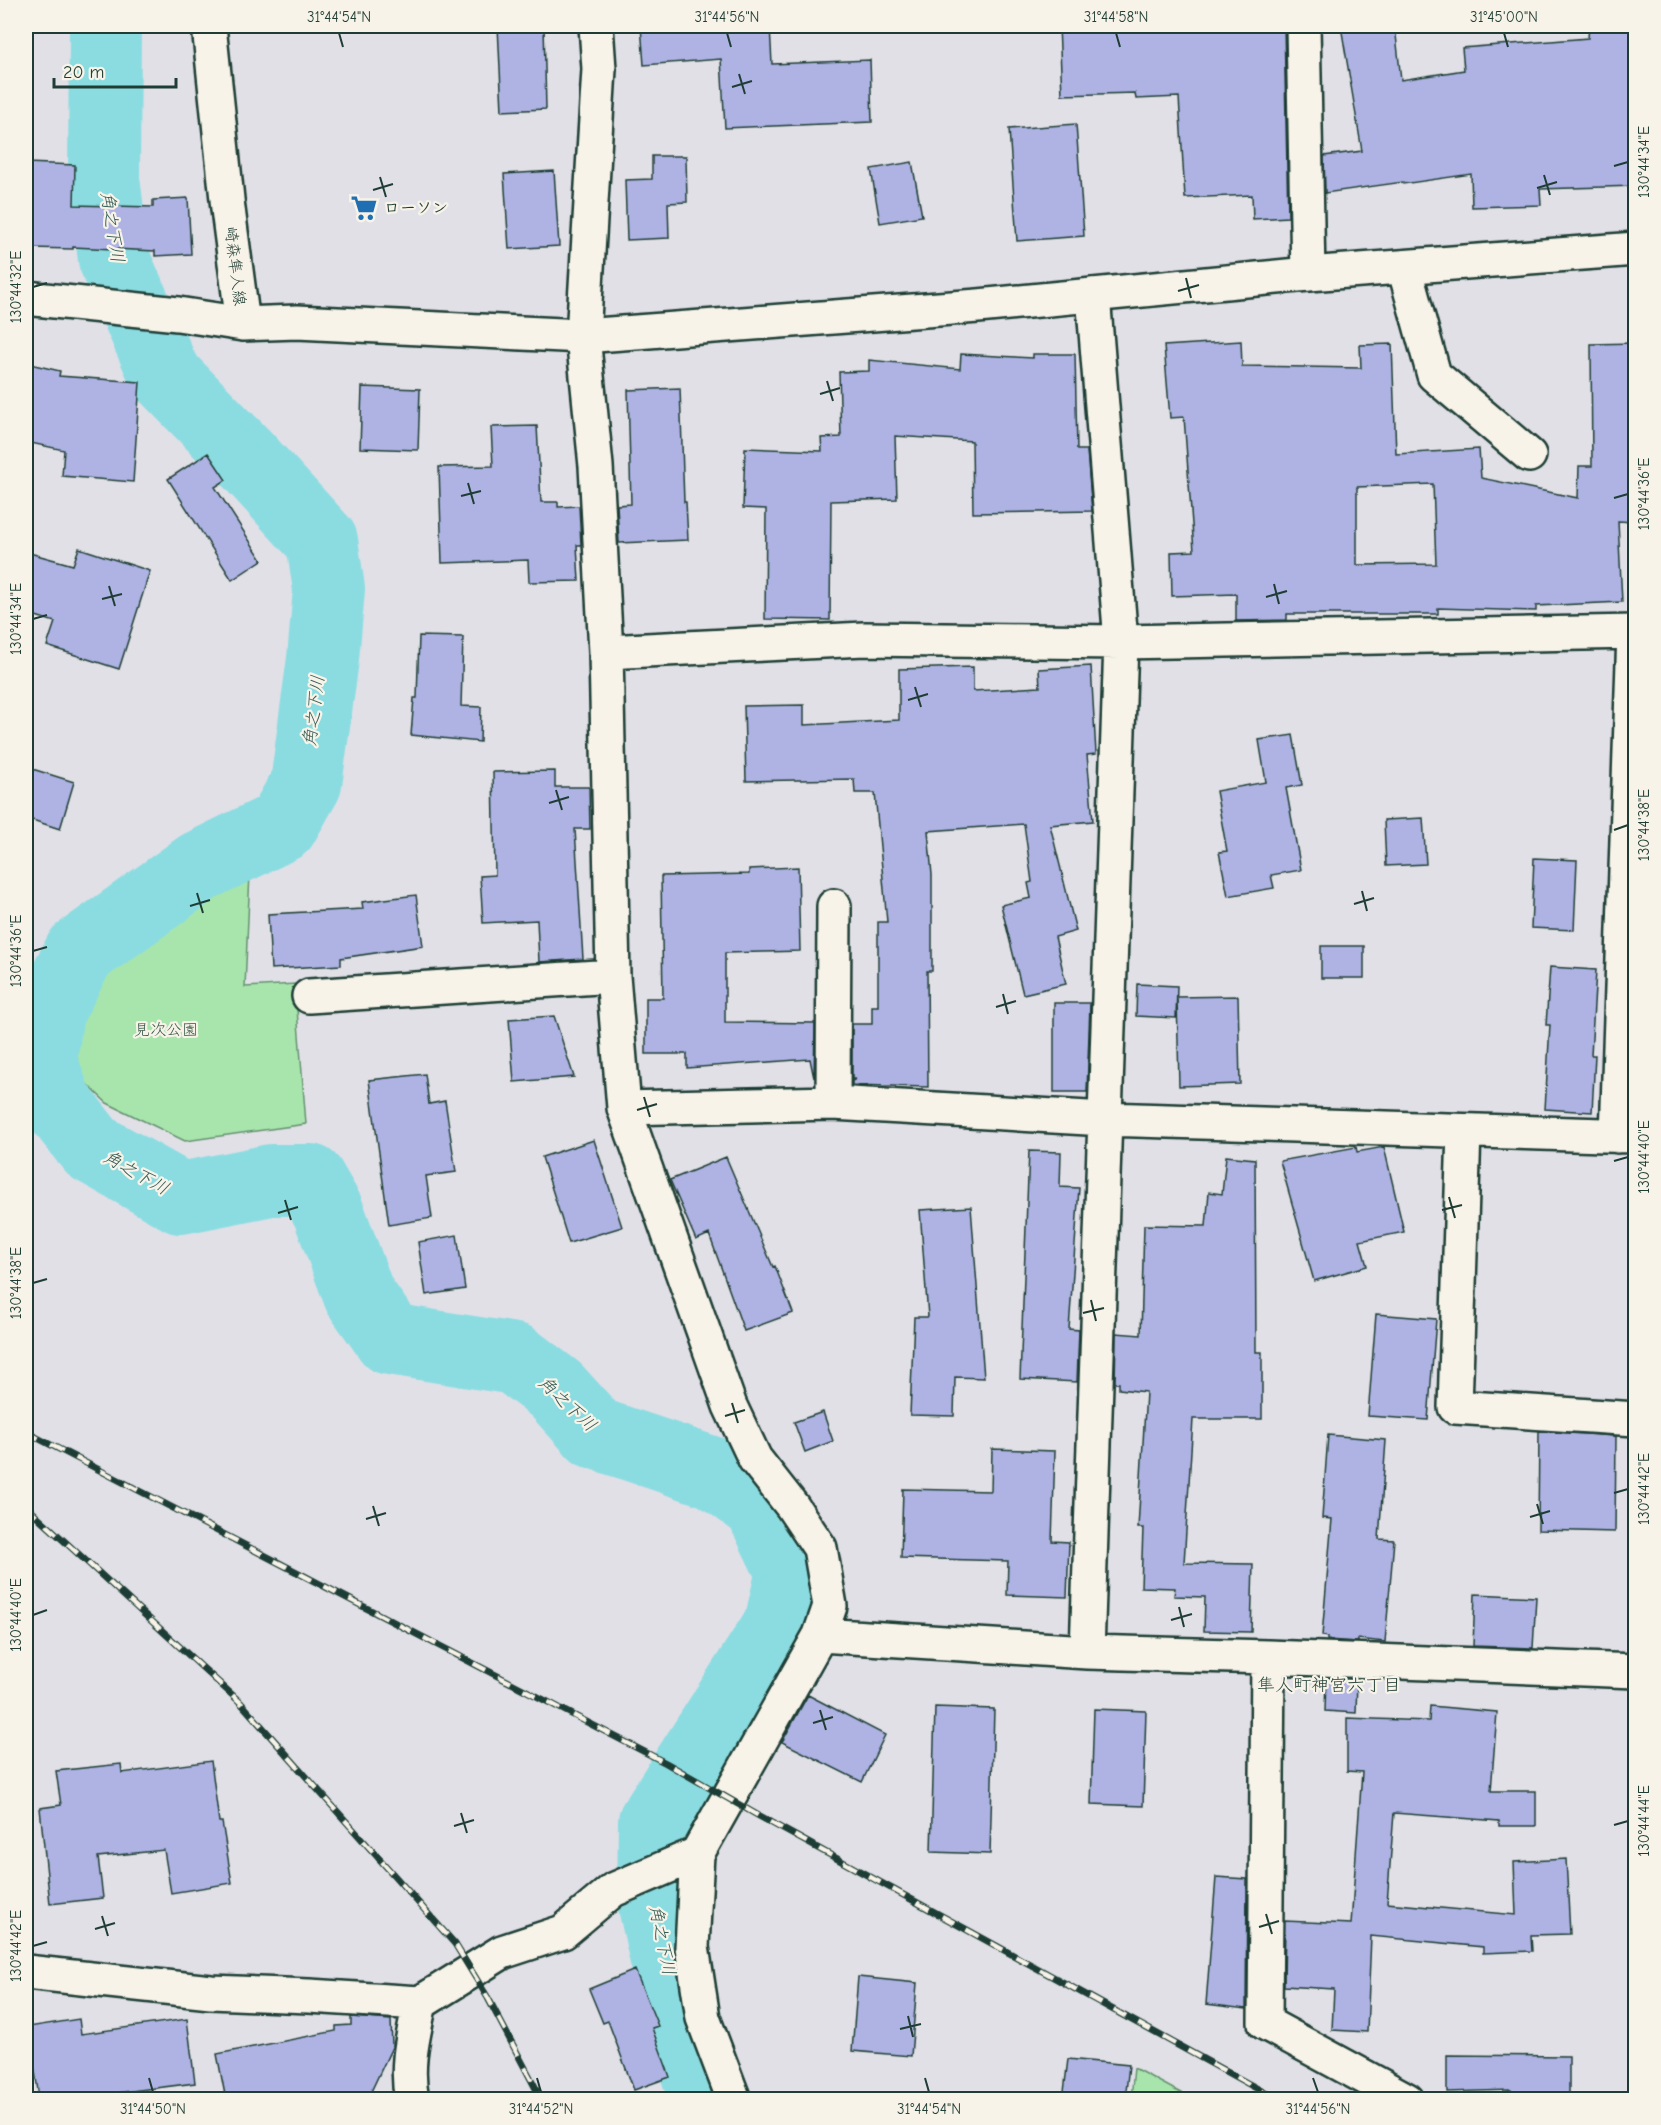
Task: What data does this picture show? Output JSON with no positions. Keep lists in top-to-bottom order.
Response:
{
  "streets": {
    "street": ["崎森隼人線"]
  },
  "districts": ["隼人町神宮六丁目"],
  "water": ["角之下川"],
  "parks": ["見次公園"],
  "places": {
    "supermarket": ["ローソン"]
  },
  "scale_bar": "20 m",
  "coordinates": [
    "31°44'54\"N",
    "31°44'56\"N",
    "31°44'58\"N",
    "31°45'00\"N",
    "130°44'34\"E",
    "130°44'32\"E",
    "130°44'36\"E",
    "130°44'38\"E",
    "130°44'40\"E",
    "130°44'42\"E",
    "130°44'44\"E",
    "31°44'50\"N",
    "31°44'52\"N"
  ]
}
